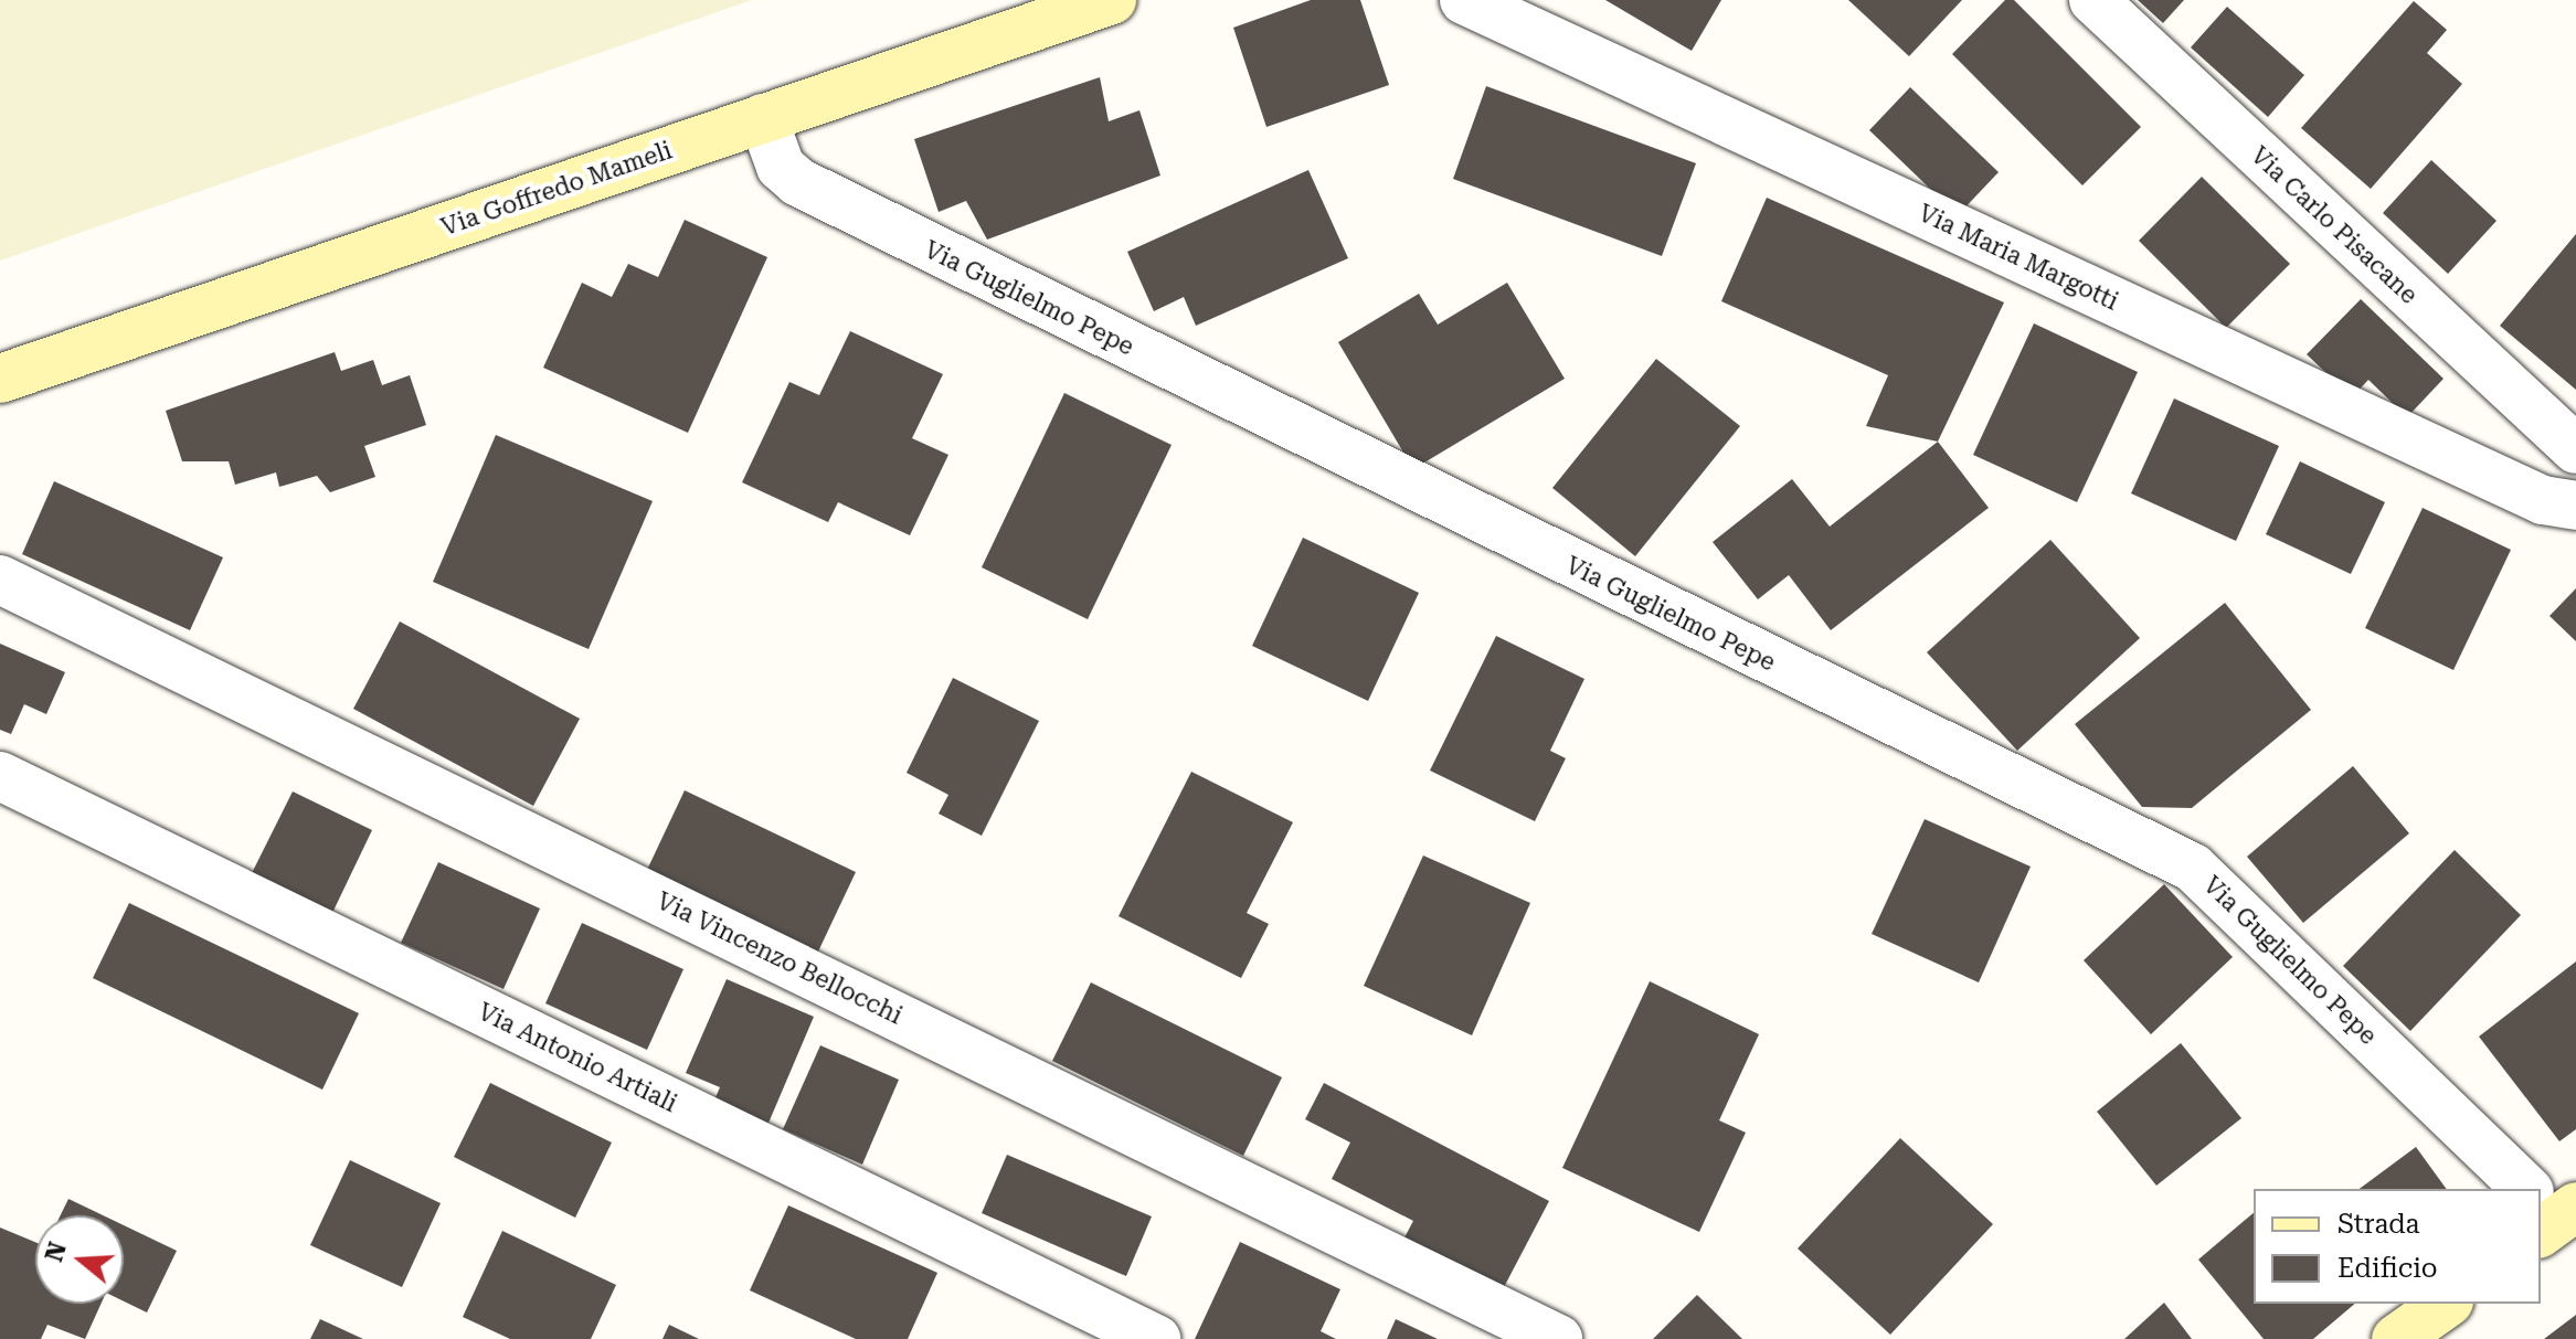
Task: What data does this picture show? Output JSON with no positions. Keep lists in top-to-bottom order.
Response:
{
  "streets": {
    "street": [
      "Via Goffredo Mameli",
      "Via Carlo Pisacane",
      "Via Maria Margotti",
      "Via Guglielmo Pepe",
      "Via Vincenzo Bellocchi",
      "Via Antonio Artiali"
    ]
  },
  "crossings": [
    ["Via Goffredo Mameli", "Via Guglielmo Pepe"]
  ],
  "legend": ["Strada", "Edificio"],
  "north": "left"
}
